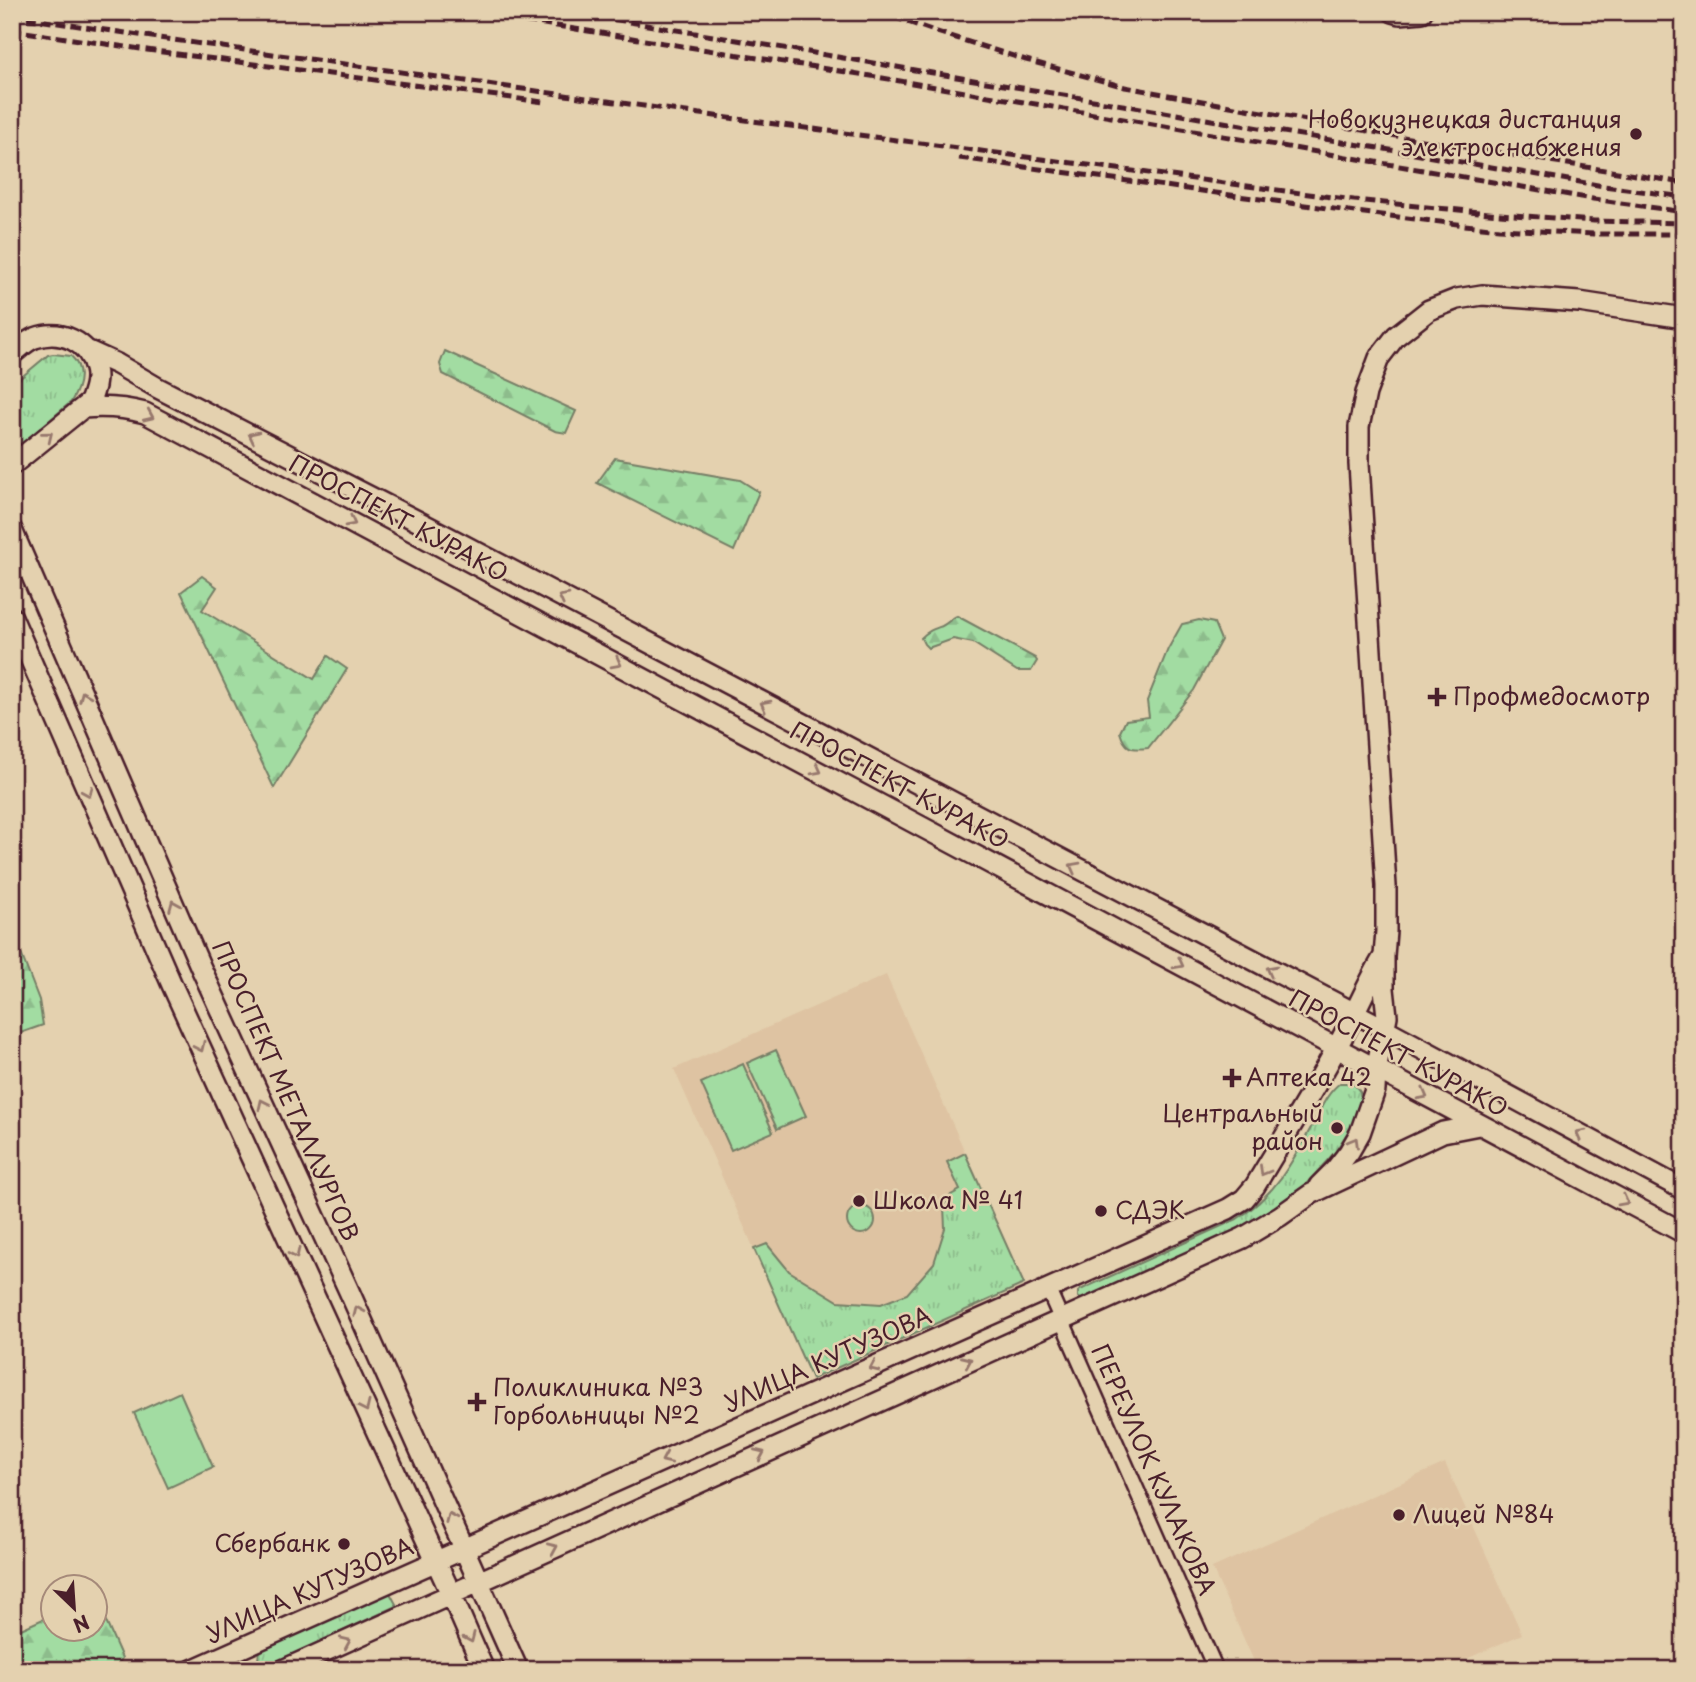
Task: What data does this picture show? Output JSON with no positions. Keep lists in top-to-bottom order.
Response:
{
  "streets": {
    "main road": ["ПРОСПЕКТ КУРАКО", "ПРОСПЕКТ МЕТАЛЛУРГОВ", "УЛИЦА КУТУЗОВА"],
    "street": ["ПЕРЕУЛОК КУЛАКОВА"]
  },
  "crossings": [
    ["ПРОСПЕКТ КУРАКО", "УЛИЦА КУТУЗОВА"],
    ["ПРОСПЕКТ МЕТАЛЛУРГОВ", "УЛИЦА КУТУЗОВА"],
    ["УЛИЦА КУТУЗОВА", "ПЕРЕУЛОК КУЛАКОВА"]
  ],
  "places": {
    "other": [
      "Новокузнецкая дистанция электроснабжения",
      "Центральный район",
      "Школа № 41",
      "СДЭК",
      "Лицей №84",
      "Сбербанк"
    ],
    "health": ["Профмедосмотр", "Аптека 42", "Поликлиника №3 Горбольницы №2"]
  },
  "north": "bottom right"
}
